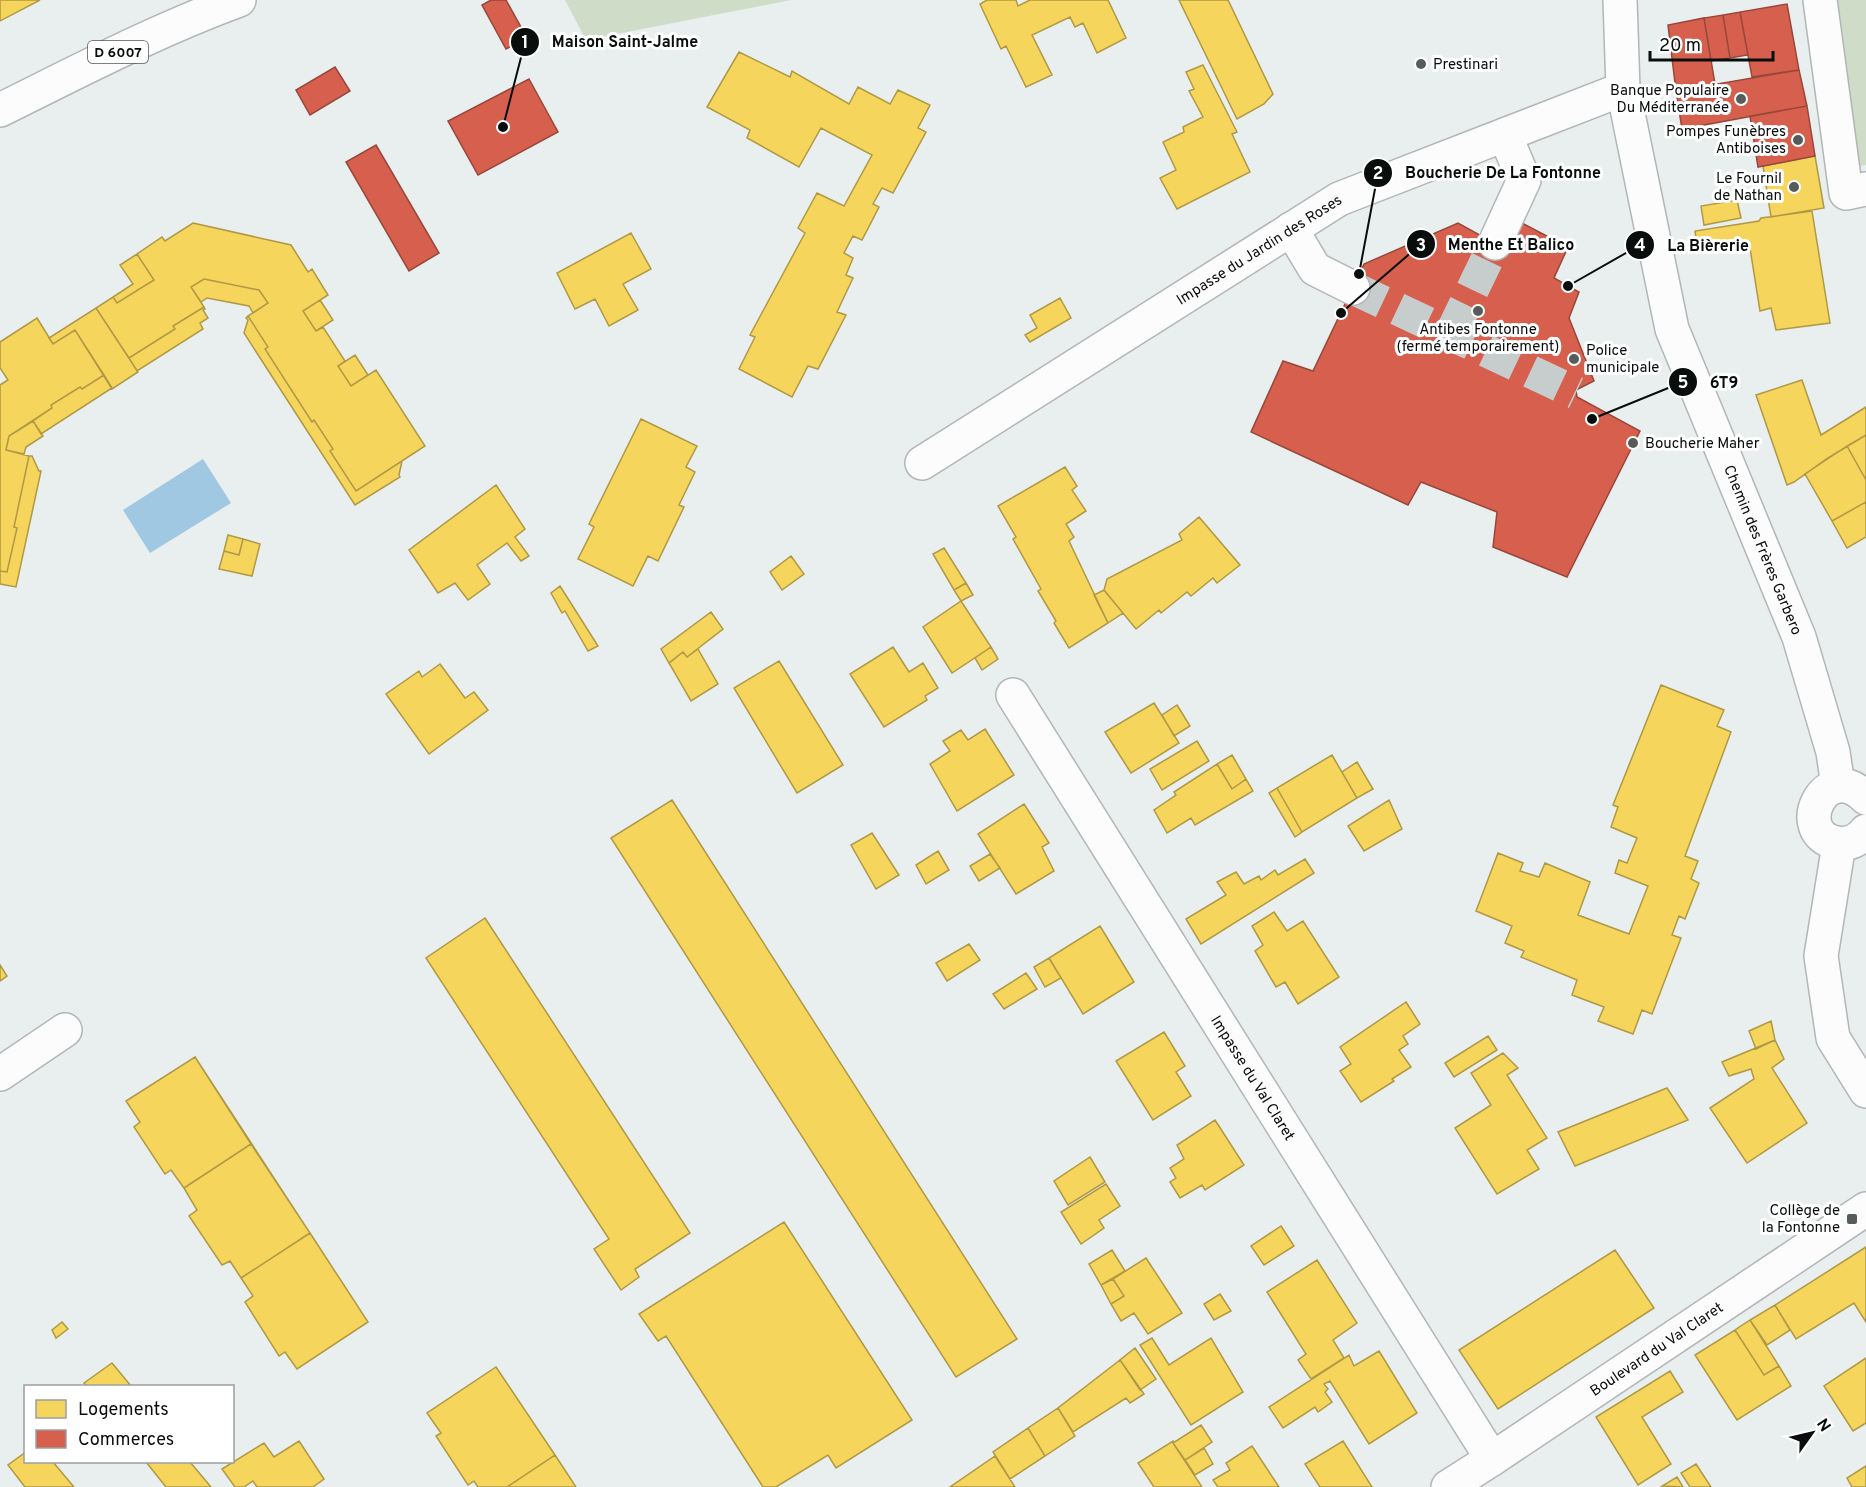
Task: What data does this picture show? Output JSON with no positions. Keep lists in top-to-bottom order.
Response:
{
  "streets": {
    "street": [
      "D 6007",
      "Impasse du Jardin des Roses",
      "Chemin des Frères Garbero",
      "Impasse du Val Claret",
      "Boulevard du Val Claret"
    ]
  },
  "crossings": [
    ["Impasse du Jardin des Roses", "Chemin des Frères Garbero"],
    ["Impasse du Val Claret", "Boulevard du Val Claret"]
  ],
  "places": {
    "other": [
      "Prestinari",
      "Banque Populaire Du Méditerranée",
      "Maison Saint-Jalme",
      "Pompes Funèbres Antiboises",
      "Le Fournil de Nathan",
      "Boucherie De La Fontonne",
      "La Bièrerie",
      "Antibes Fontonne (fermé temporairement)",
      "Menthe Et Balico",
      "Police municipale",
      "6T9",
      "Boucherie Maher"
    ],
    "transit": ["Collège de la Fontonne"]
  },
  "legend": ["Logements", "Commerces"],
  "scale_bar": "20 m",
  "north": "top right"
}
